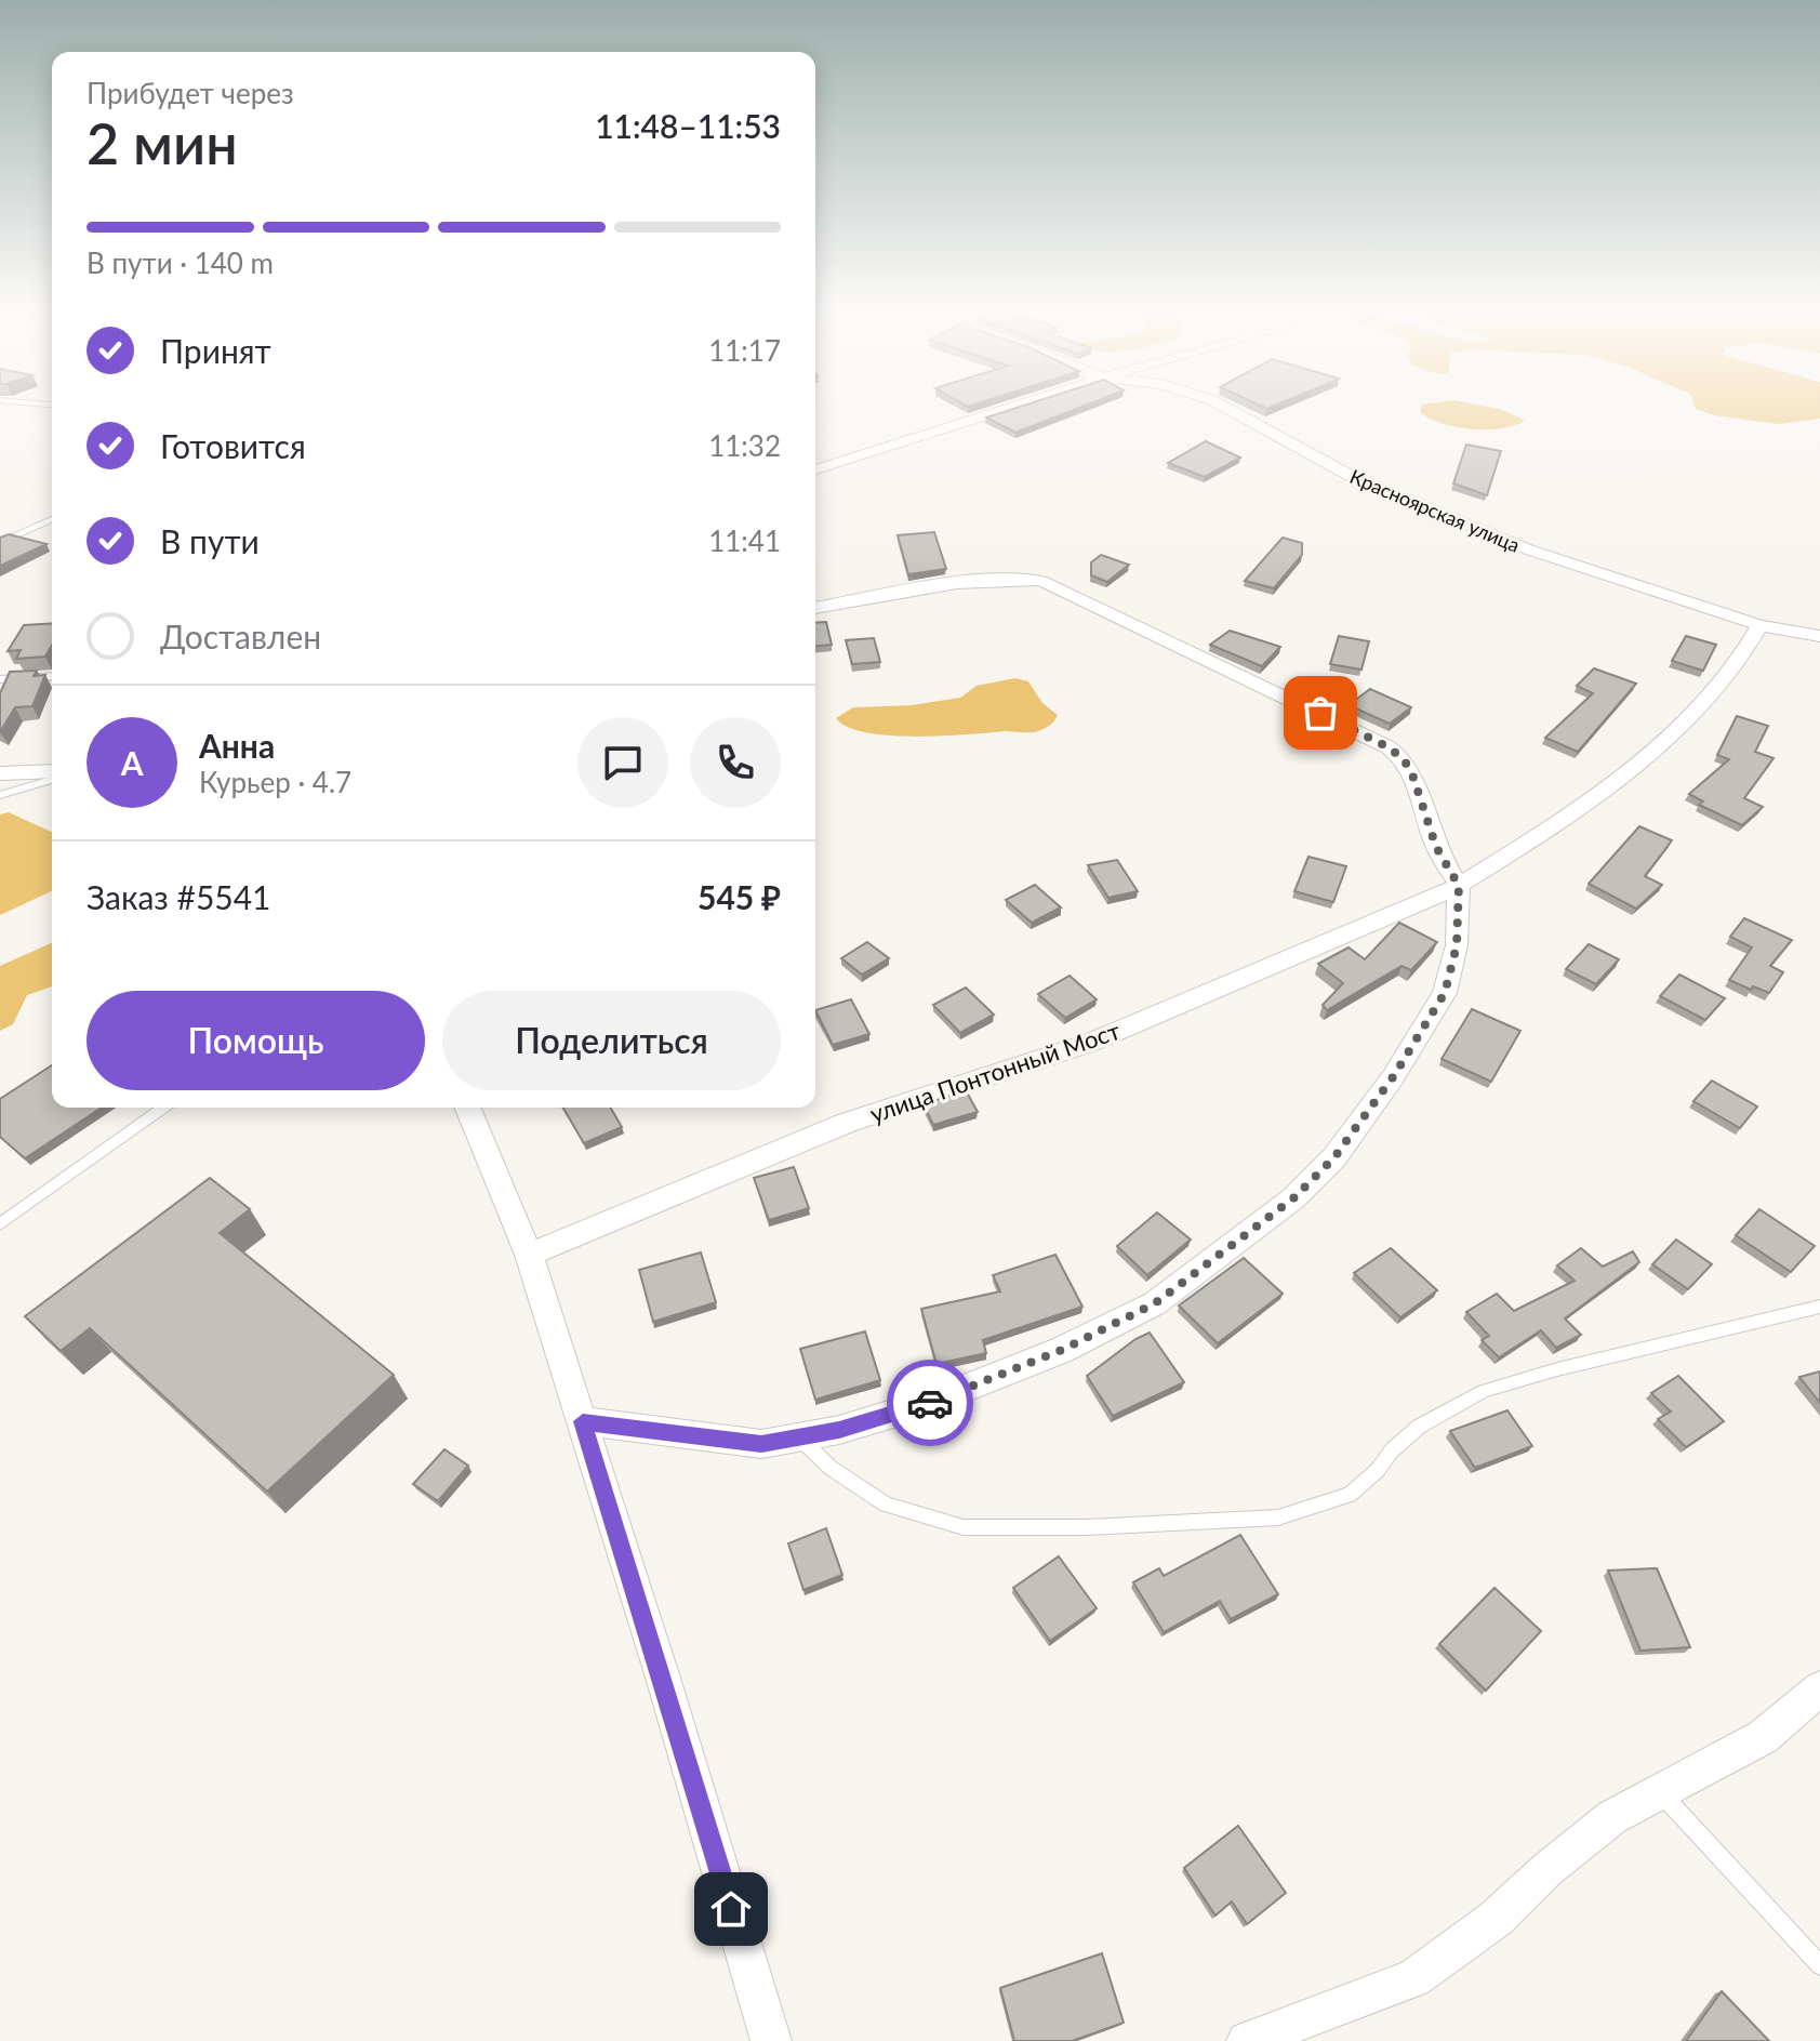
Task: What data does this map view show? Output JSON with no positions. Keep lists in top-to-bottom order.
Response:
{
  "streets": {
    "street": ["Красноярская улица", "улица Понтонный Мост"]
  },
  "crossings": [
    ["Красноярская улица", "улица Понтонный Мост"]
  ],
  "page": {
    "heading": ["2 мин", "Прибудет через", "11:48–11:53"],
    "panel": [
      "Анна",
      "Курьер · 4.7",
      "Заказ #5541",
      "545 ₽"
    ],
    "bar": "В пути · 140 m",
    "list": [
      ["Принят", "11:17"],
      ["Готовится", "11:32"],
      ["В пути", "11:41"],
      "Доставлен"
    ],
    "round": "А",
    "buttons": ["Помощь", "Поделиться"]
  }
}
